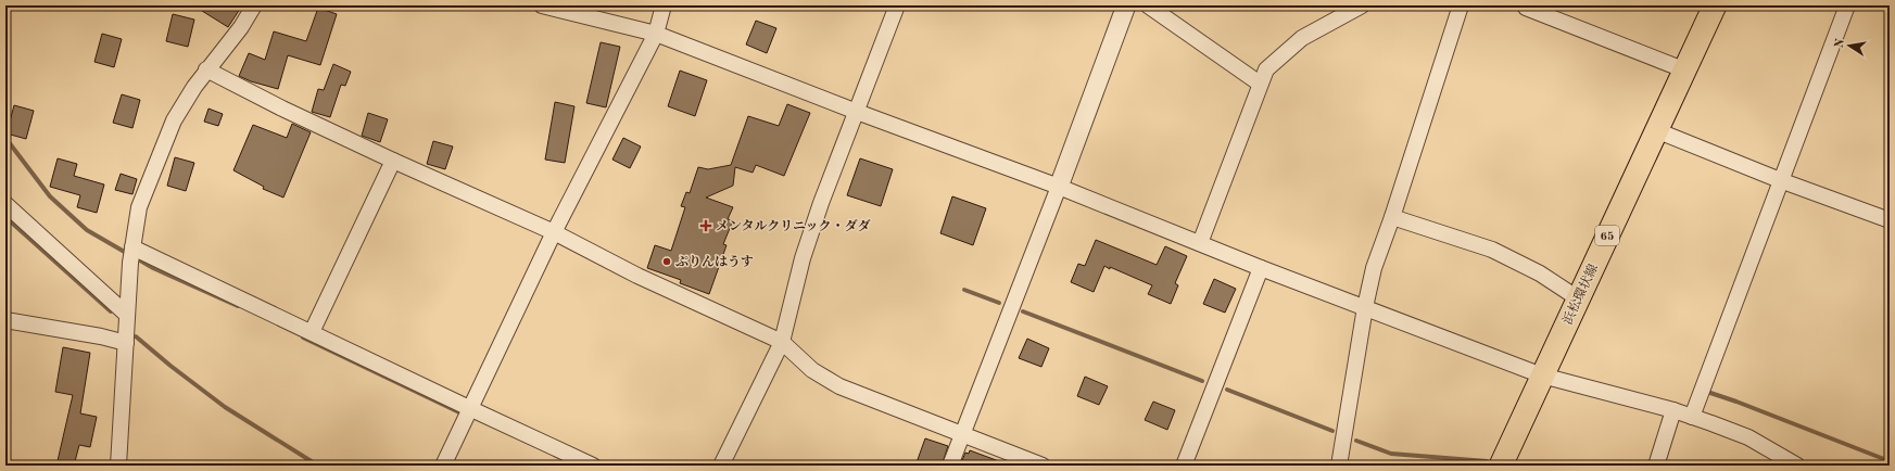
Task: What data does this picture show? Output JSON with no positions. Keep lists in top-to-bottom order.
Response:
{
  "streets": {
    "main road": ["65", "浜松環状線"]
  },
  "places": {
    "health": ["メンタルクリニック・ダダ"],
    "other": ["ぷりんはうす"]
  },
  "north": "left"
}
